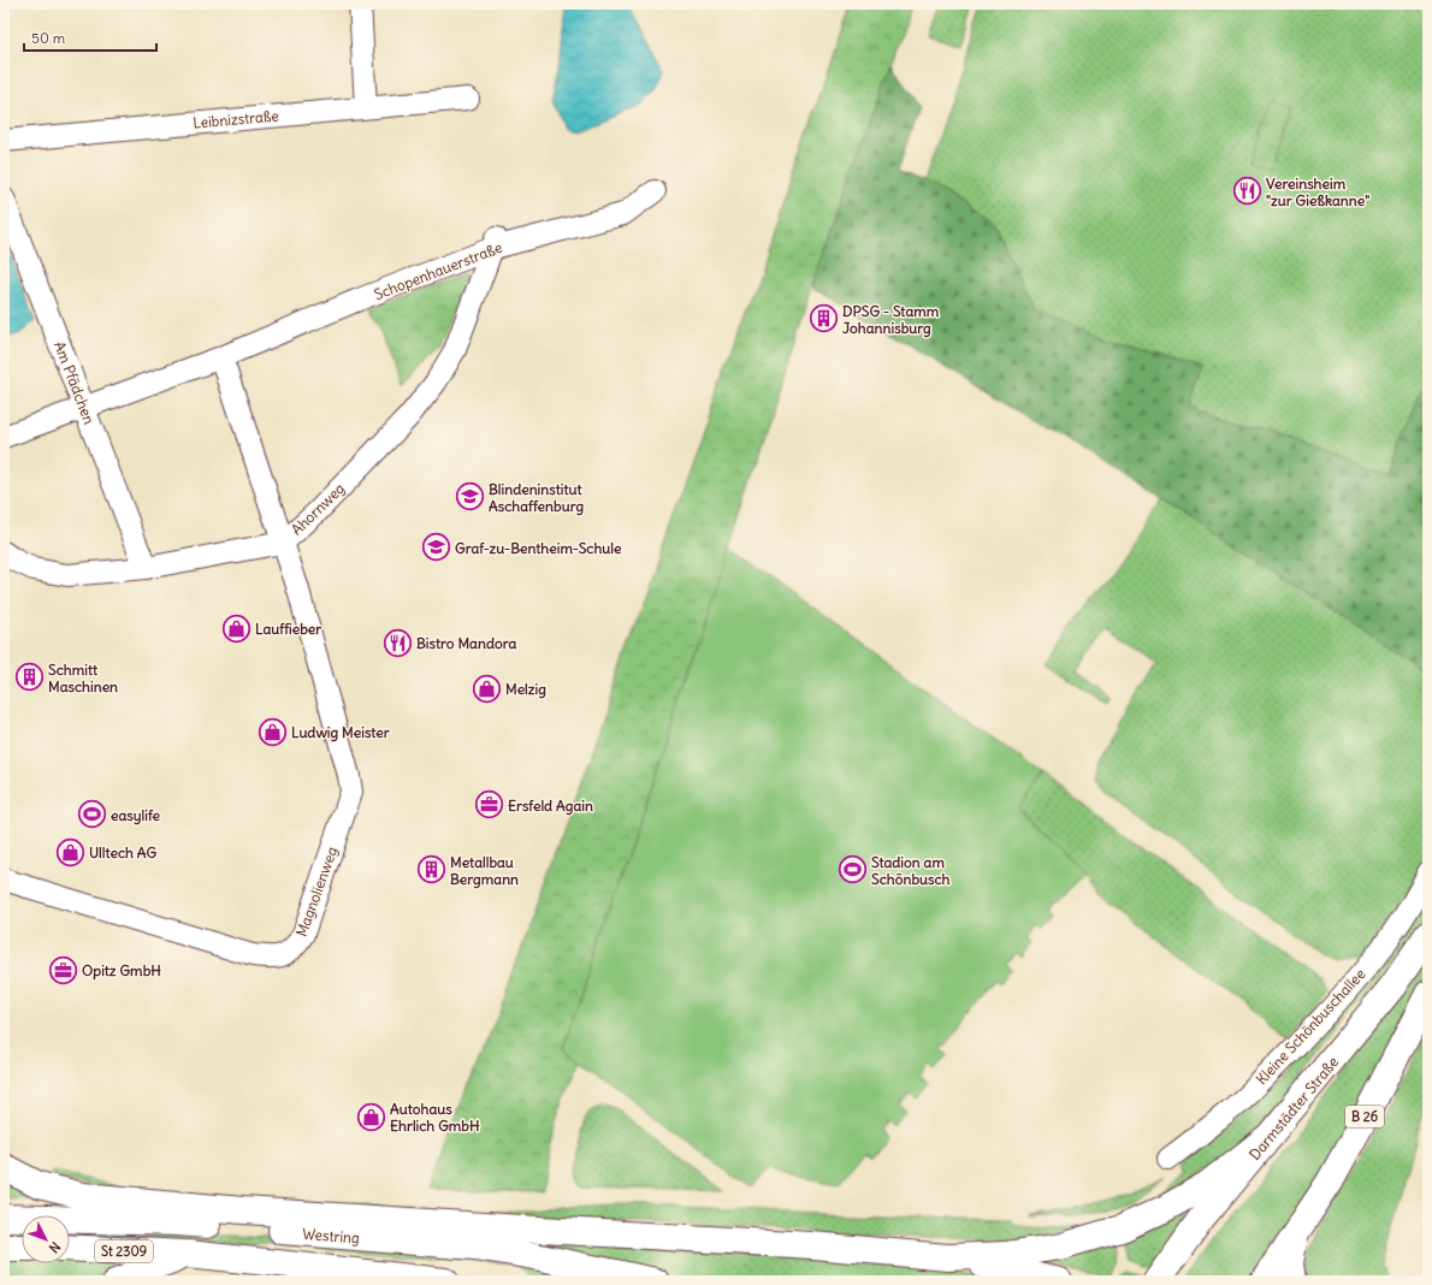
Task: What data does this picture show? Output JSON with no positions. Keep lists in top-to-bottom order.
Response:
{
  "streets": {
    "main road": [
      "Darmstädter Straße",
      "B 26",
      "Westring",
      "St 2309"
    ],
    "street": [
      "Leibnizstraße",
      "Schopenhauerstraße",
      "Am Pfädchen",
      "Ahornweg",
      "Magnolienweg",
      "Kleine Schönbuschallee"
    ]
  },
  "crossings": [
    ["Schopenhauerstraße", "Am Pfädchen"],
    ["Schopenhauerstraße", "Ahornweg"],
    ["Am Pfädchen", "Ahornweg"],
    ["Ahornweg", "Magnolienweg"]
  ],
  "places": {
    "restaurant": ["Vereinsheim \"zur Gießkanne\"", "Bistro Mandora"],
    "building": ["DPSG - Stamm Johannisburg", "Schmitt Maschinen", "Metallbau Bergmann"],
    "school or university": ["Blindeninstitut Aschaffenburg", "Graf-zu-Bentheim-Schule"],
    "shop": [
      "Lauffieber",
      "Melzig",
      "Ludwig Meister",
      "Ulltech AG",
      "Autohaus Ehrlich GmbH"
    ],
    "office": ["Ersfeld Again", "Opitz GmbH"],
    "sports": ["easylife", "Stadion am Schönbusch"]
  },
  "scale_bar": "50 m",
  "north": "bottom right"
}
